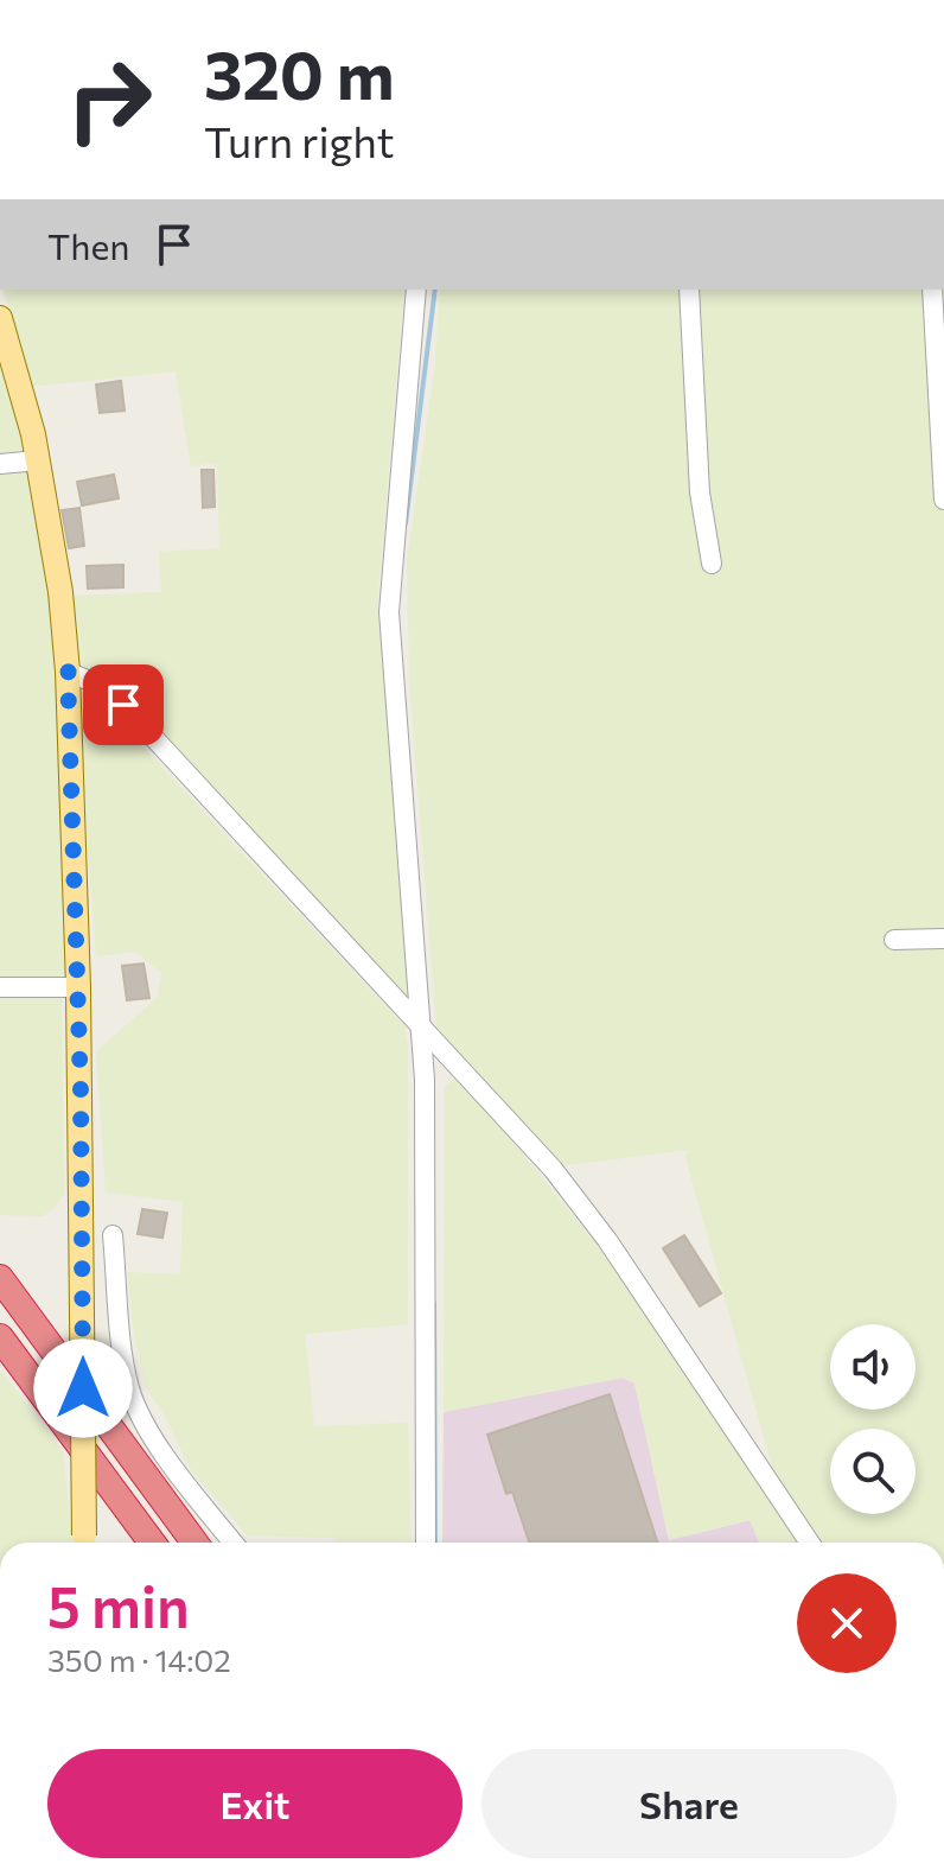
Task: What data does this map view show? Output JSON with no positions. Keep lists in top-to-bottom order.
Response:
{
  "page": {
    "turn": ["320 m", "Turn right"],
    "then": "Then",
    "heading": ["5 min", "350 m · 14:02"],
    "buttons": ["Exit", "Share"]
  }
}
